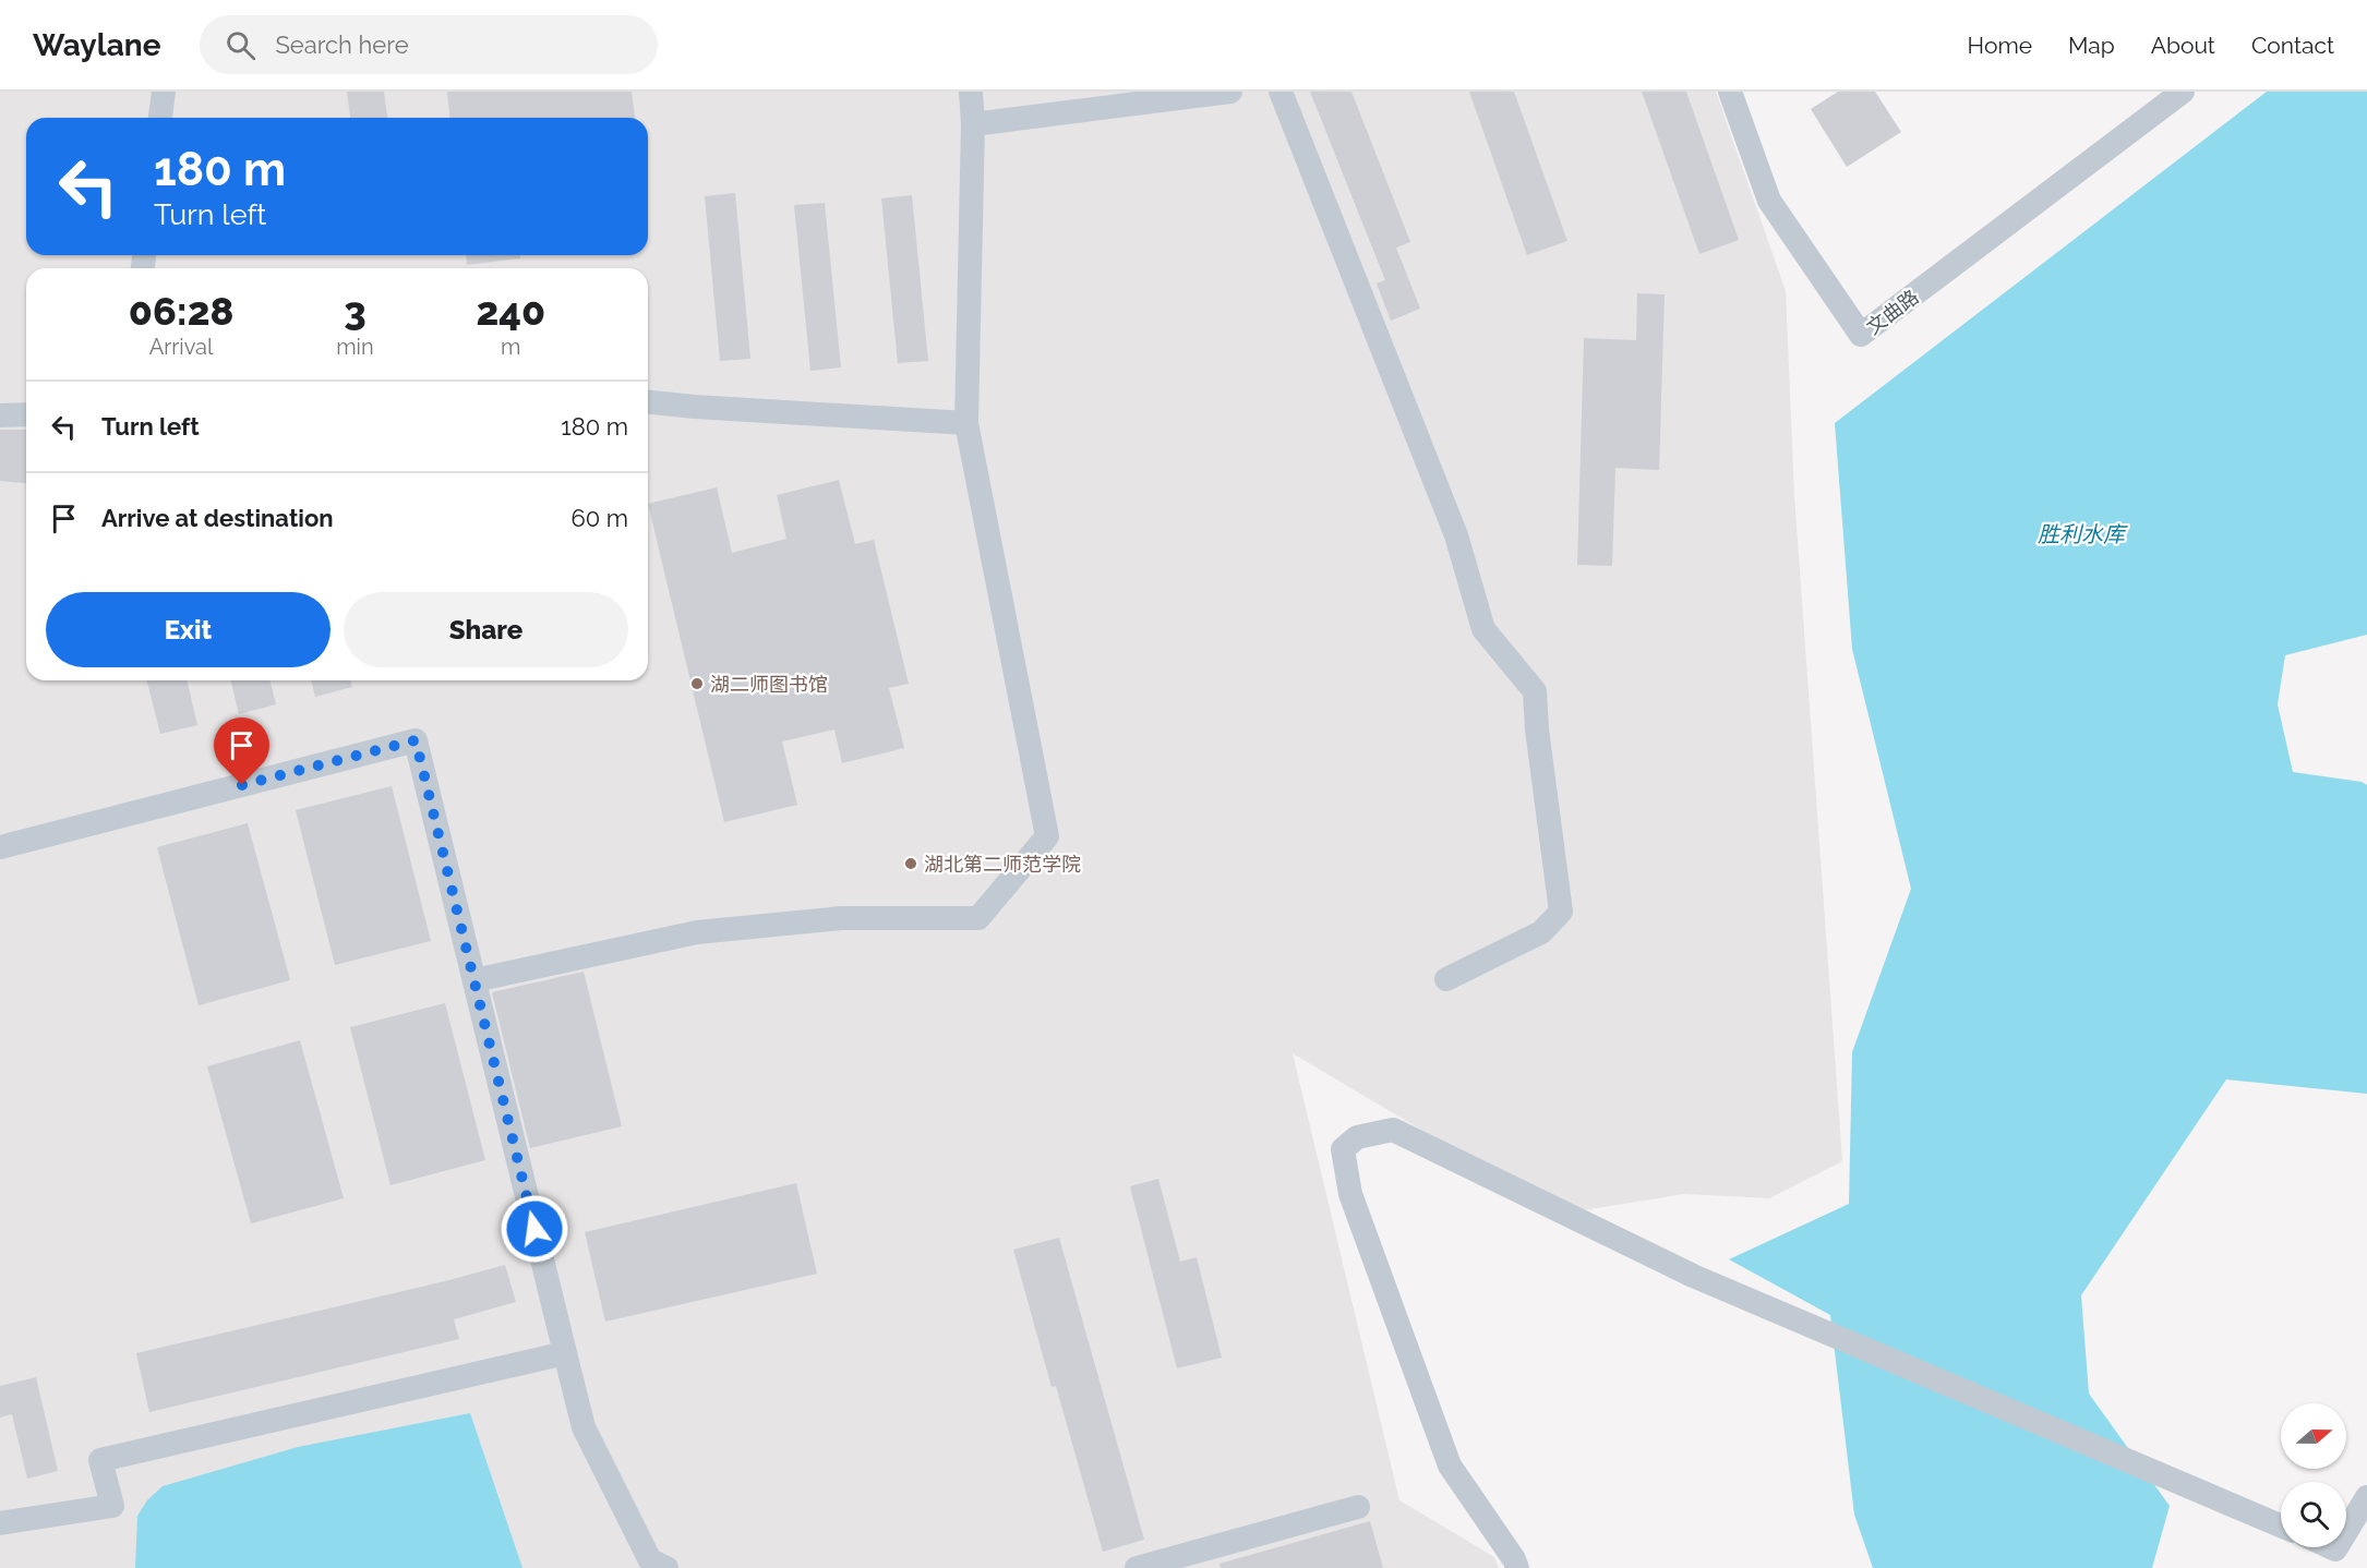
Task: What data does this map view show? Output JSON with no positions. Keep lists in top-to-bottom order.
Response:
{
  "streets": {
    "street": ["文曲路"]
  },
  "water": ["胜利水库"],
  "places": ["湖二师图书馆", "湖北第二师范学院"],
  "north": "right",
  "page": {
    "header": "Waylane",
    "search": "Search here",
    "nav": [
      "Home",
      "Map",
      "About",
      "Contact"
    ],
    "turn": ["180 m", "Turn left"],
    "eta": [
      "06:28",
      "Arrival",
      "3",
      "min",
      "240",
      "m"
    ],
    "list": [
      {
        "name": "Turn left",
        "value": "180 m"
      },
      {
        "name": "Arrive at destination",
        "value": "60 m"
      }
    ],
    "buttons": ["Exit", "Share"]
  }
}
